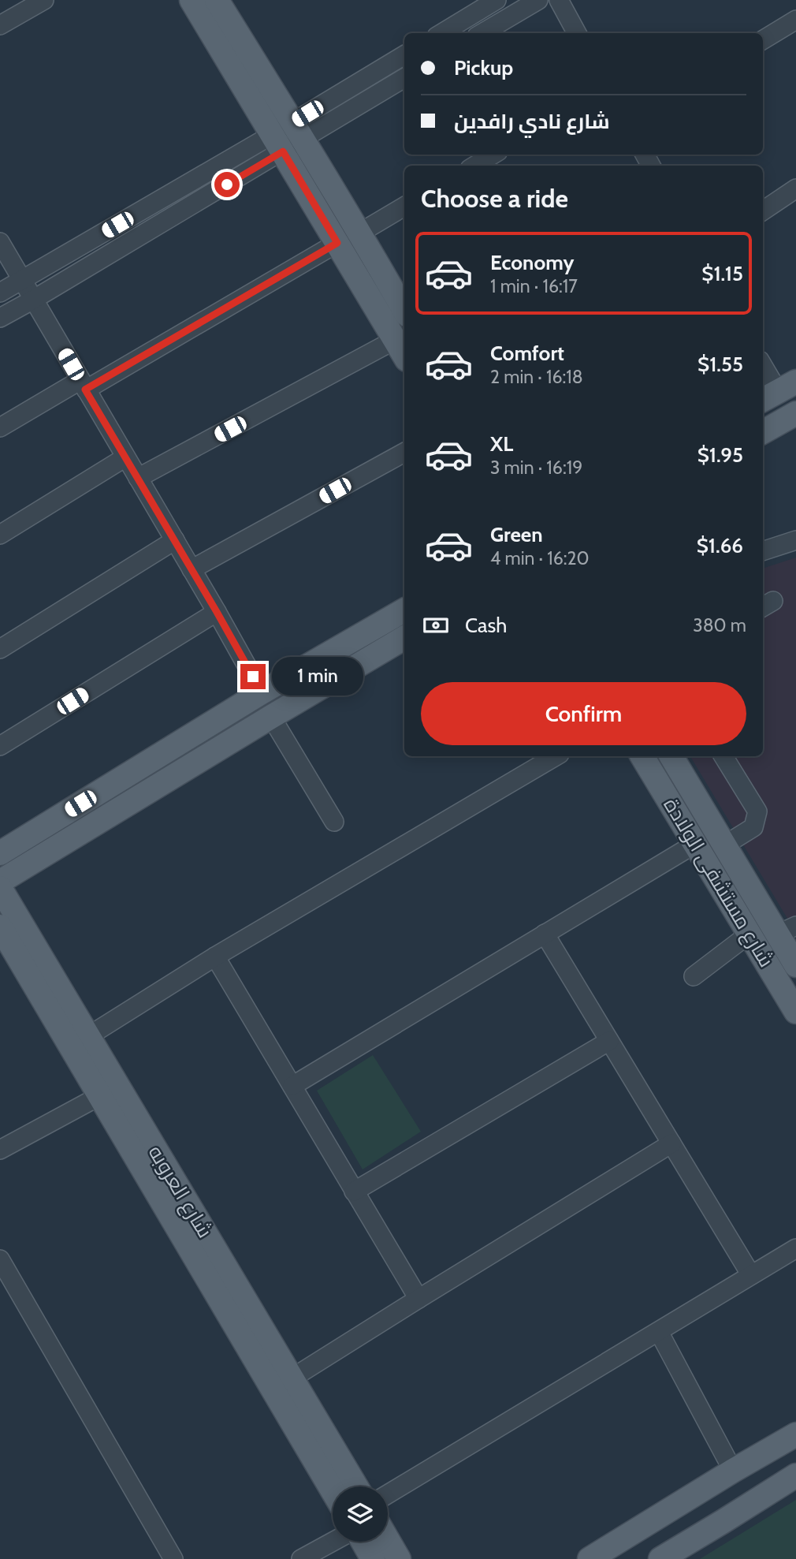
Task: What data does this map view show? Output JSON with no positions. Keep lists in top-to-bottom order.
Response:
{
  "streets": {
    "main road": ["شارع مستشفى الولادة", "شارع العروبه"]
  },
  "page": {
    "banner": ["Pickup", "شارع نادي رافدين"],
    "heading": "Choose a ride",
    "list": [
      {
        "name": "Economy",
        "note": "1 min · 16:17",
        "value": "$1.15"
      },
      {
        "name": "Comfort",
        "note": "2 min · 16:18",
        "value": "$1.55"
      },
      {
        "name": "XL",
        "note": "3 min · 16:19",
        "value": "$1.95"
      },
      {
        "name": "Green",
        "note": "4 min · 16:20",
        "value": "$1.66"
      }
    ],
    "pay": ["Cash", "380 m"],
    "bubble": "1 min",
    "buttons": "Confirm"
  }
}
